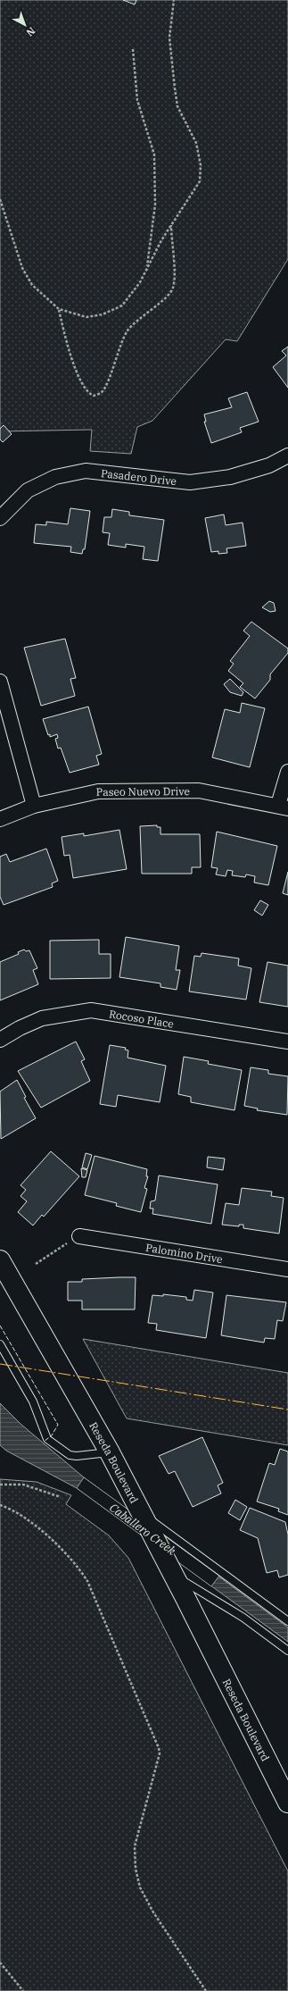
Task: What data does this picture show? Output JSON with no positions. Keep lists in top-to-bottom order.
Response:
{
  "streets": {
    "main road": ["Reseda Boulevard"],
    "street": [
      "Pasadero Drive",
      "Paseo Nuevo Drive",
      "Rocoso Place",
      "Palomino Drive"
    ]
  },
  "water": ["Caballero Creek"],
  "north": "bottom right"
}
